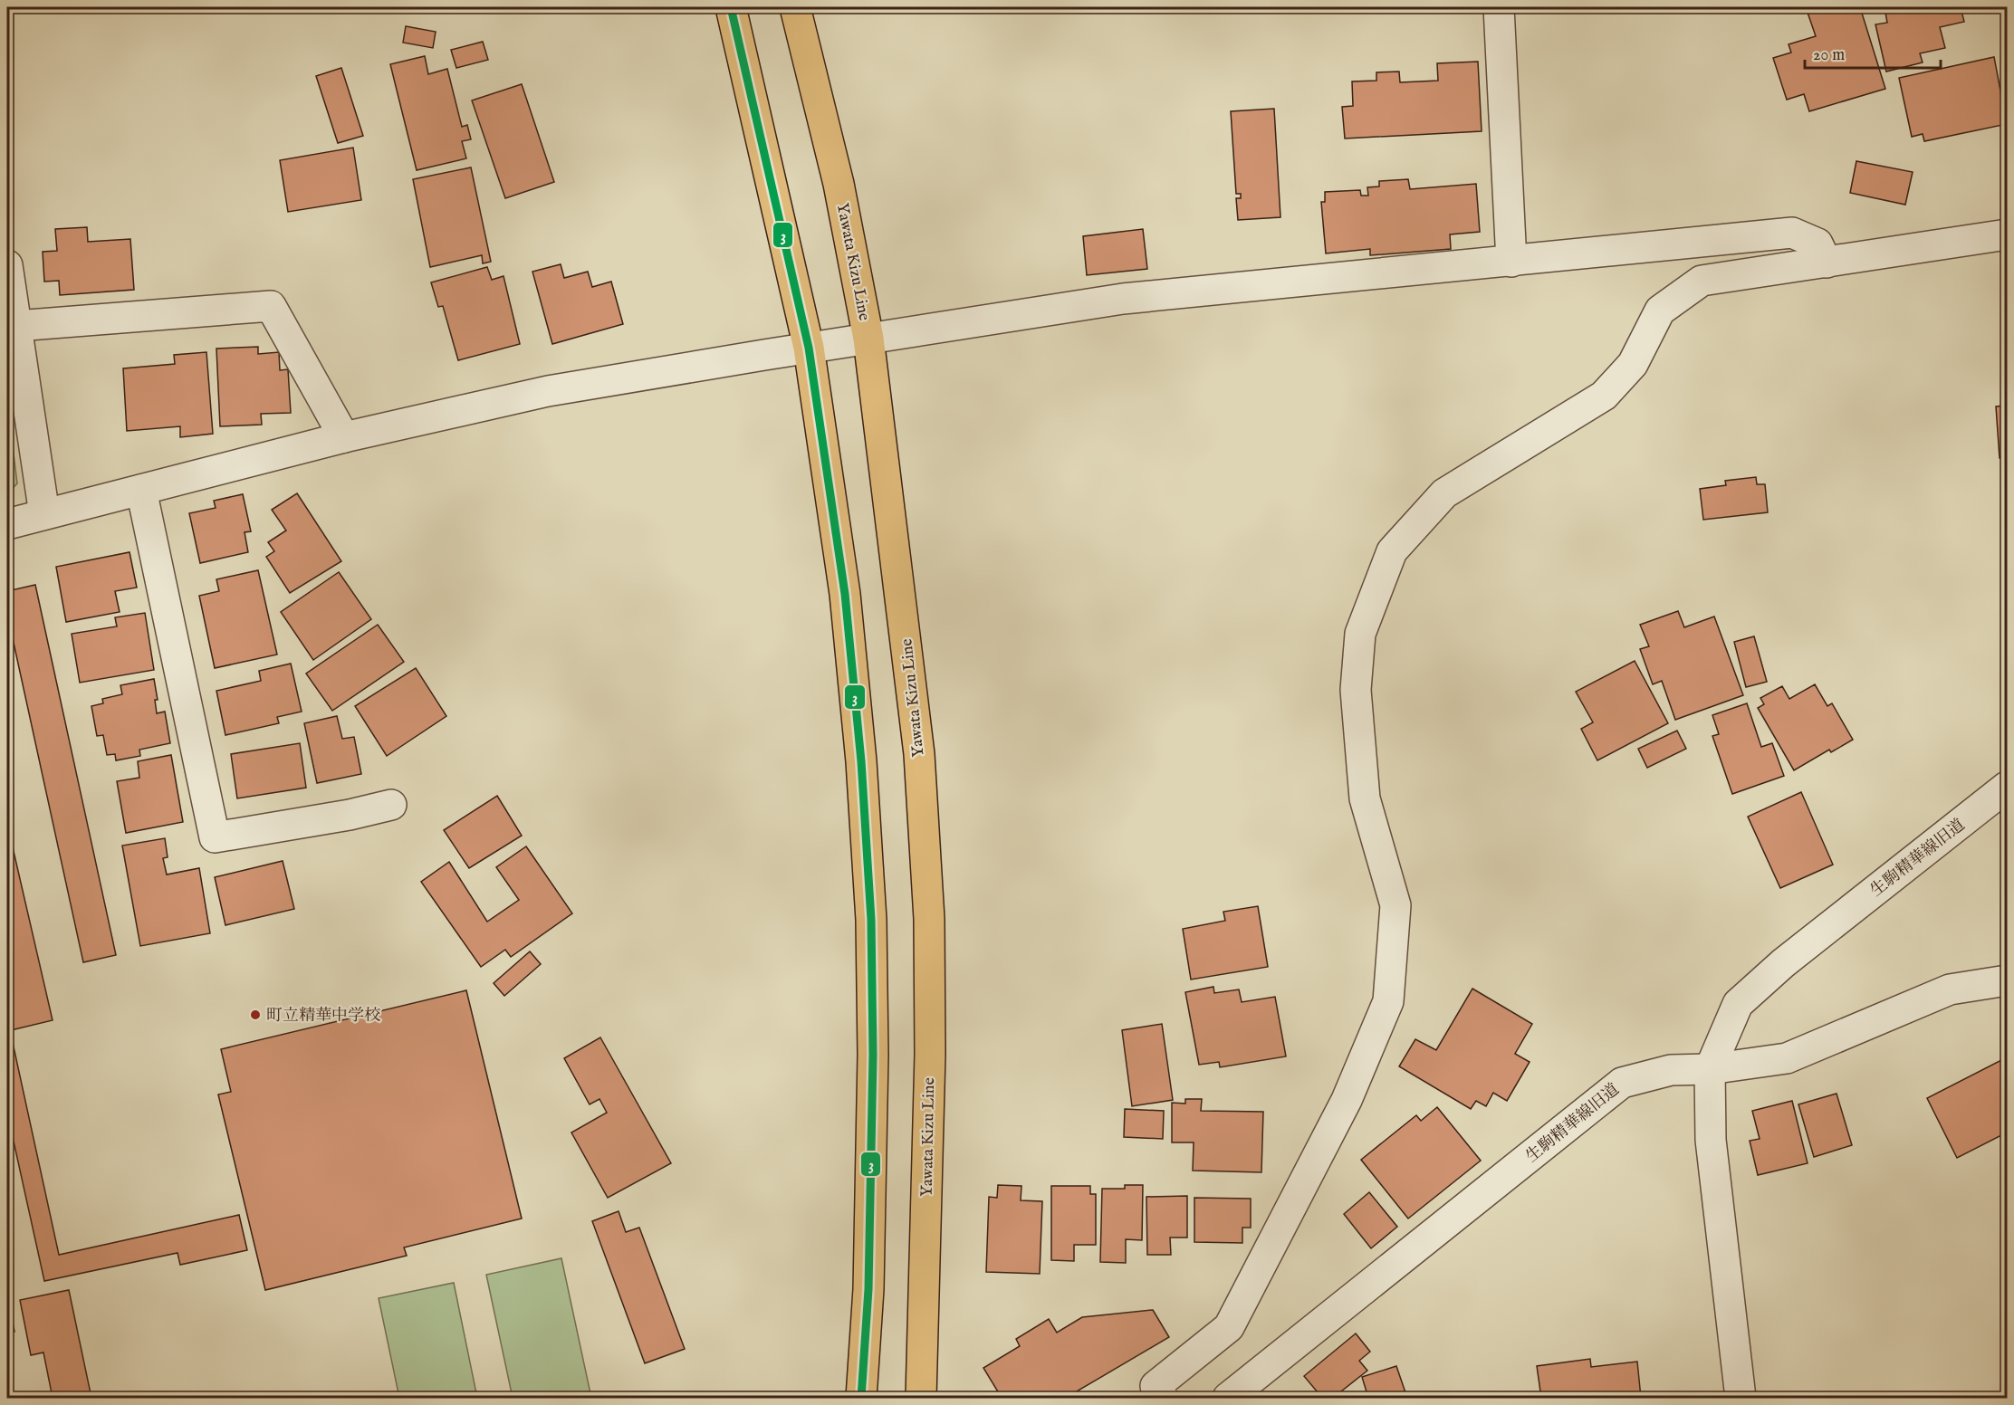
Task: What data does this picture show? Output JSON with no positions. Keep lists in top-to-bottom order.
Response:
{
  "streets": {
    "main road": ["Yawata Kizu Line"],
    "street": ["生駒精華線旧道"]
  },
  "places": ["町立精華中学校"],
  "lines": ["transit line 3"],
  "scale_bar": "20 m"
}
